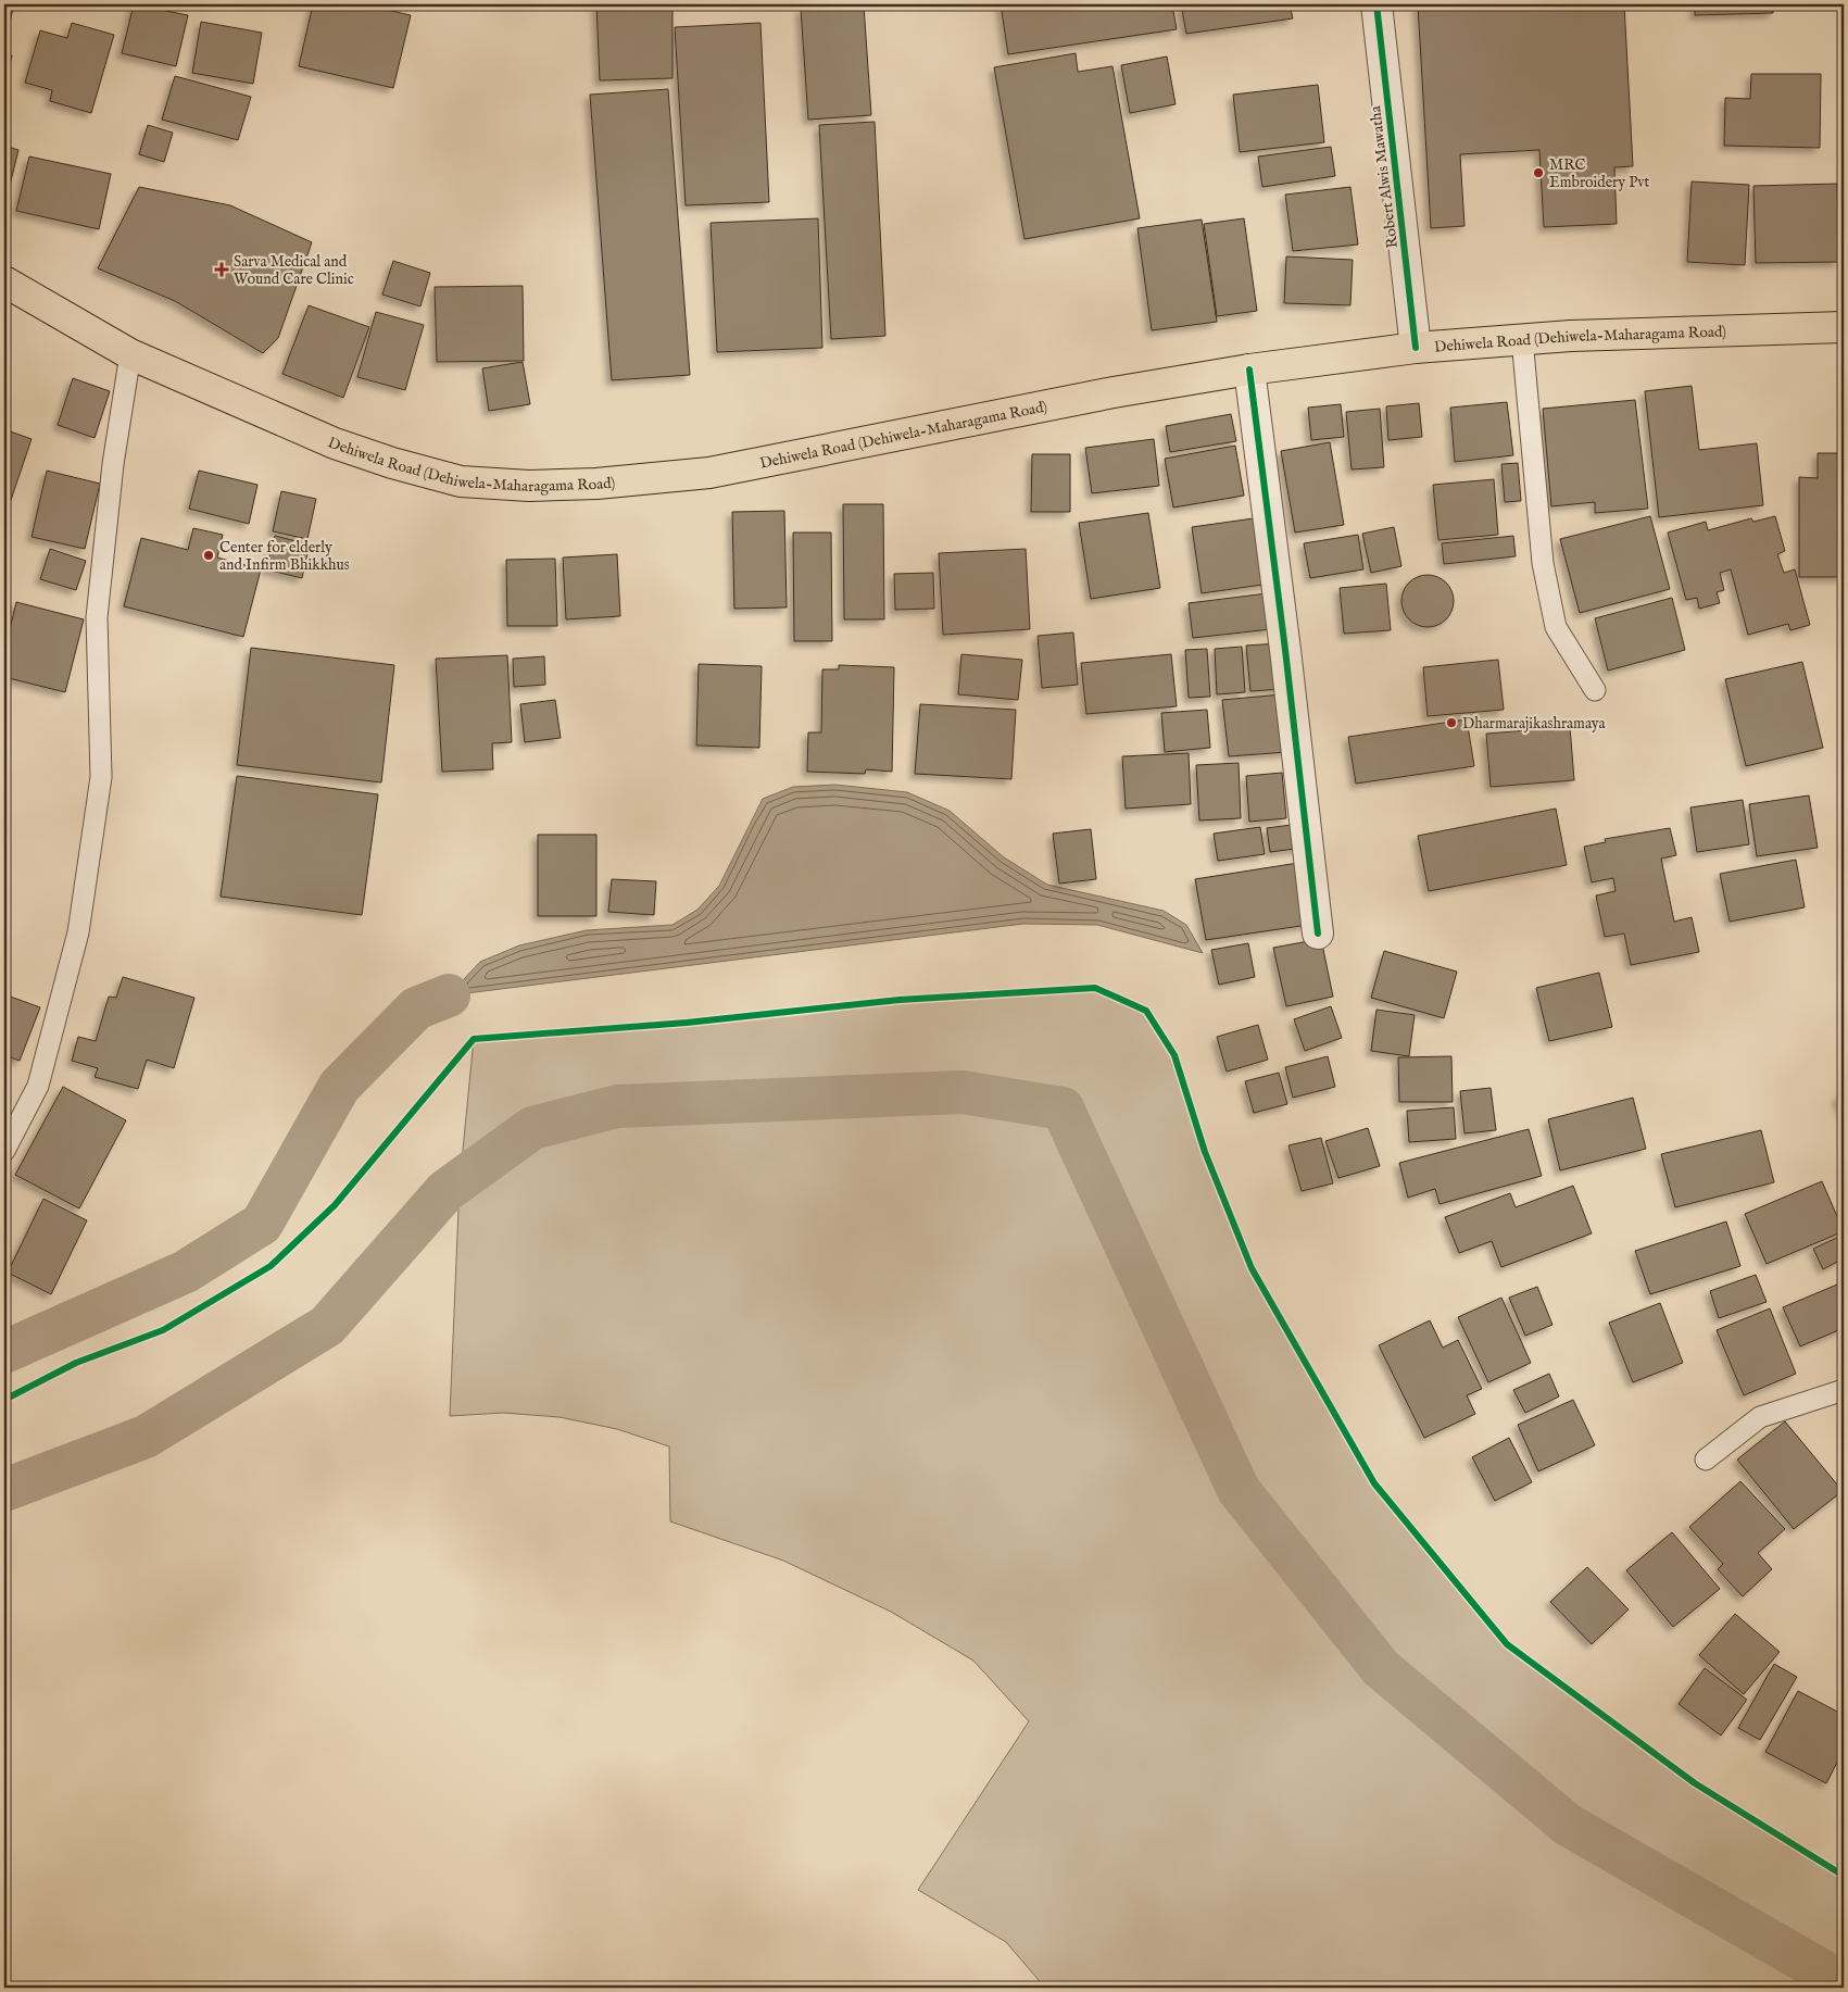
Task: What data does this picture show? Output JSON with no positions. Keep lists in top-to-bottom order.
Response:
{
  "streets": {
    "main road": ["Dehiwela Road (Dehiwela-Maharagama Road)"],
    "street": ["Robert Alwis Mawatha"]
  },
  "crossings": [
    ["Robert Alwis Mawatha", "Dehiwela Road (Dehiwela-Maharagama Road)"]
  ],
  "places": {
    "other": ["MRC Embroidery Pvt", "Center for elderly and Infirm Bhikkhus", "Dharmarajikashramaya"],
    "health": ["Sarva Medical and Wound Care Clinic"]
  }
}
